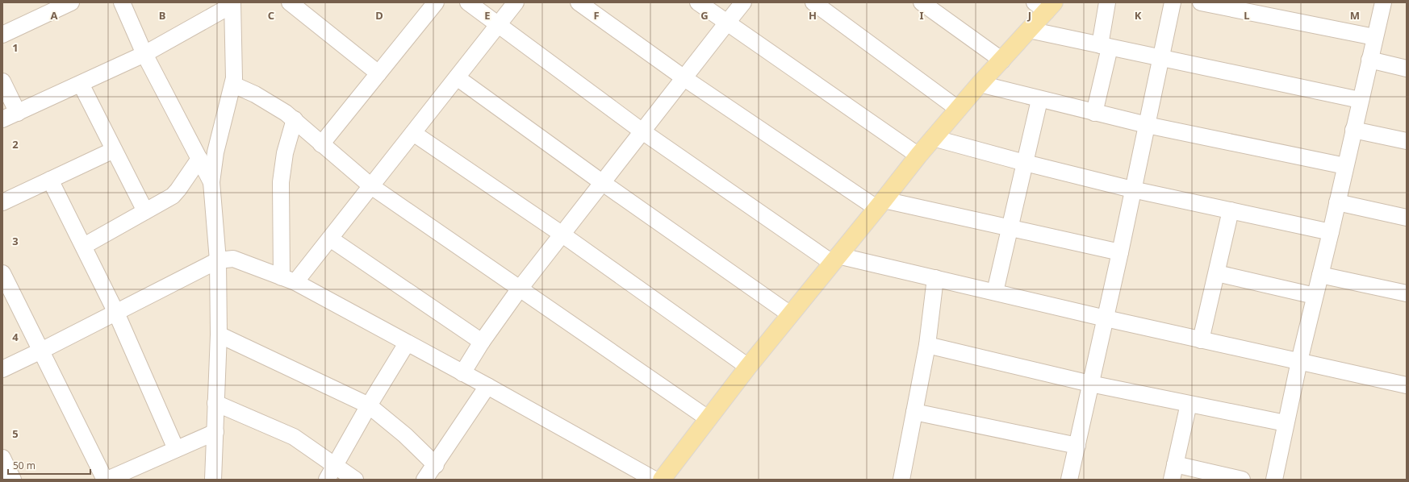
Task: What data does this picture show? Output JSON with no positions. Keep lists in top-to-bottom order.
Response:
{
  "scale_bar": "50 m",
  "grid": {
    "columns": [
      "A",
      "B",
      "C",
      "D",
      "E",
      "F",
      "G",
      "H",
      "I",
      "J",
      "K",
      "L",
      "M"
    ],
    "rows": [
      "1",
      "2",
      "3",
      "4",
      "5"
    ]
  }
}
